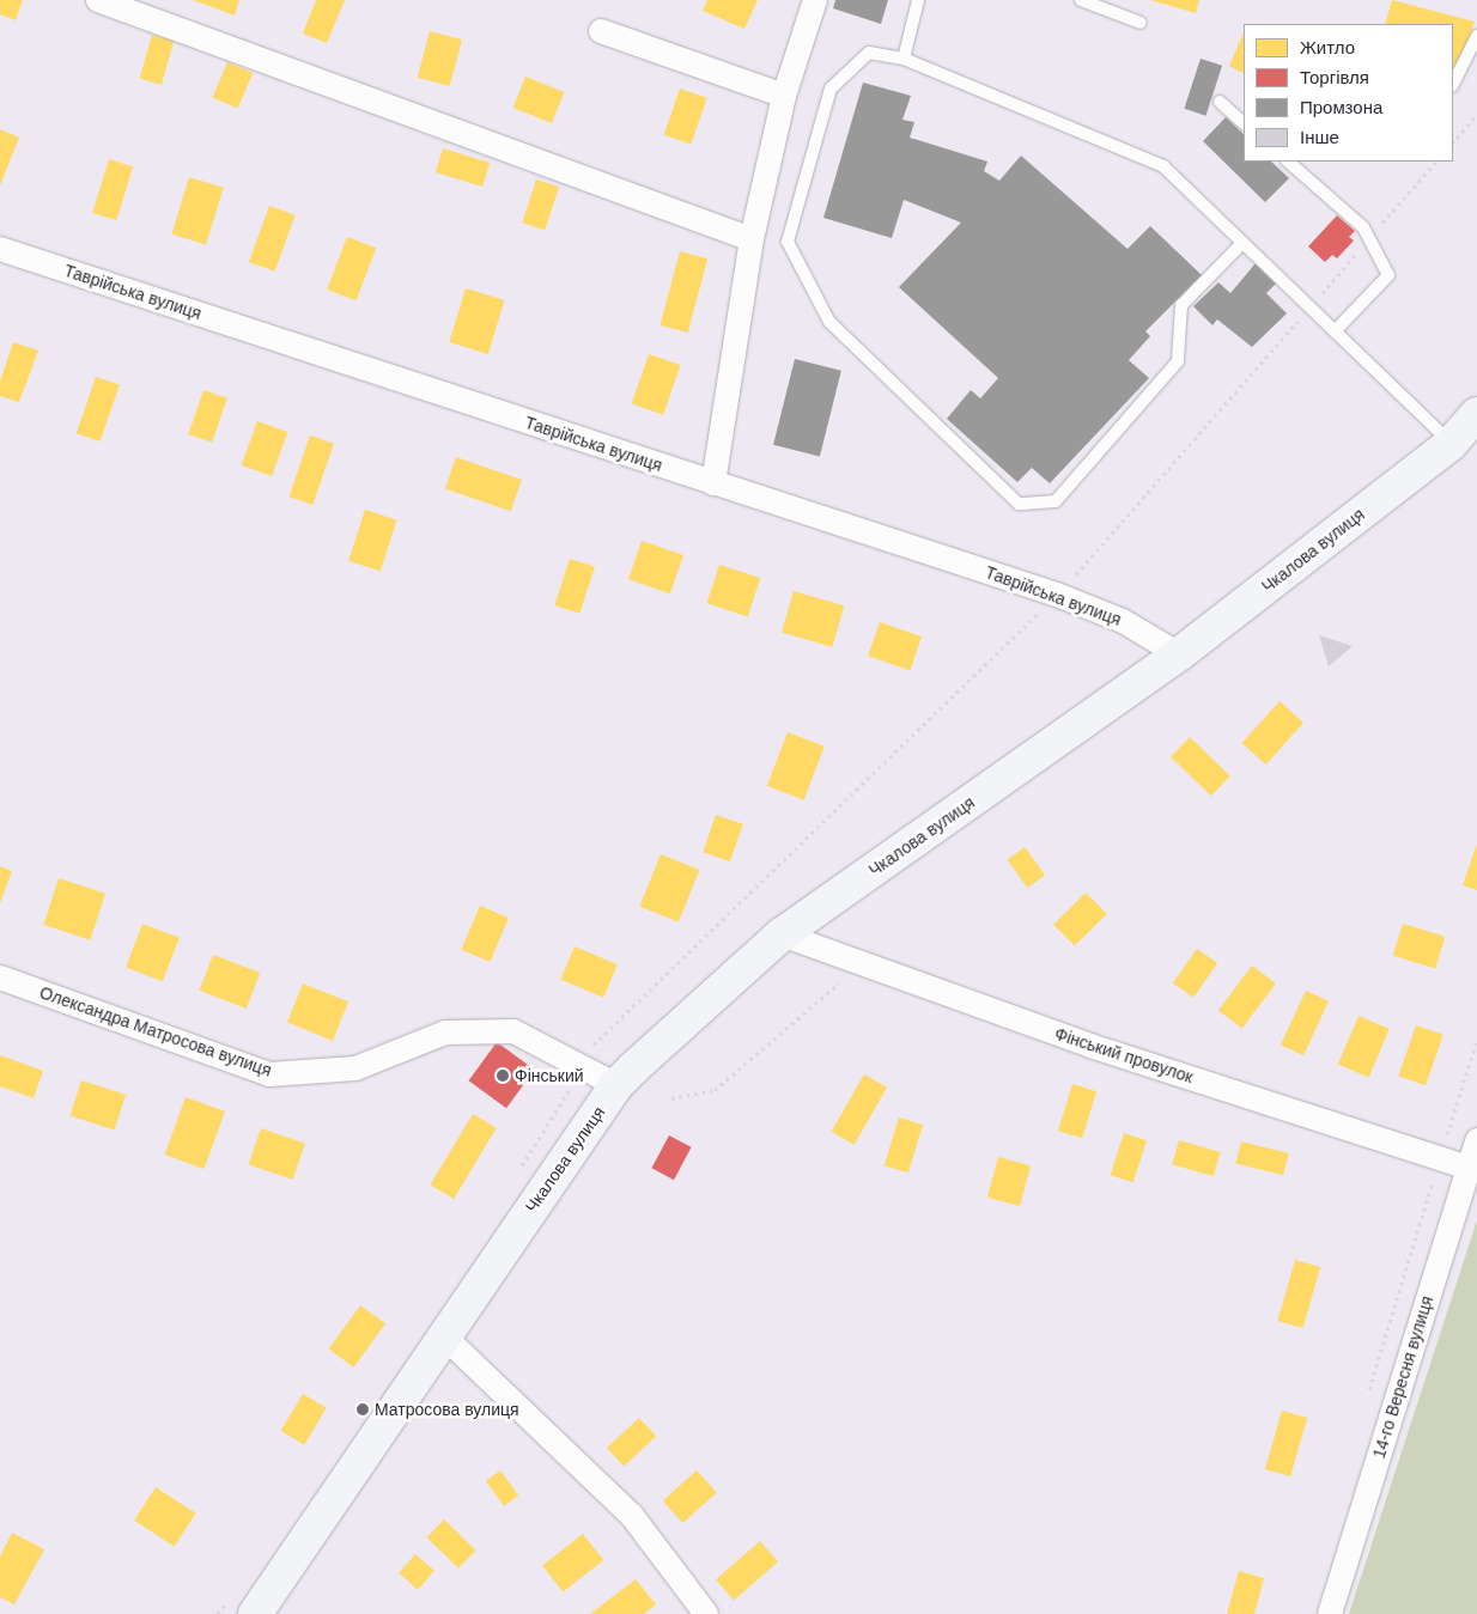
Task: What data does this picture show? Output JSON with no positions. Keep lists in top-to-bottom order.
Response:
{
  "streets": {
    "main road": ["Чкалова вулиця"],
    "street": [
      "Таврійська вулиця",
      "Олександра Матросова вулиця",
      "Фінський провулок",
      "14-го Вересня вулиця"
    ]
  },
  "crossings": [
    ["Таврійська вулиця", "Чкалова вулиця"],
    ["Чкалова вулиця", "Олександра Матросова вулиця"],
    ["Чкалова вулиця", "Фінський провулок"],
    ["Фінський провулок", "14-го Вересня вулиця"]
  ],
  "places": ["Фінський", "Матросова вулиця"],
  "legend": [
    "Житло",
    "Торгівля",
    "Промзона",
    "Інше"
  ]
}
